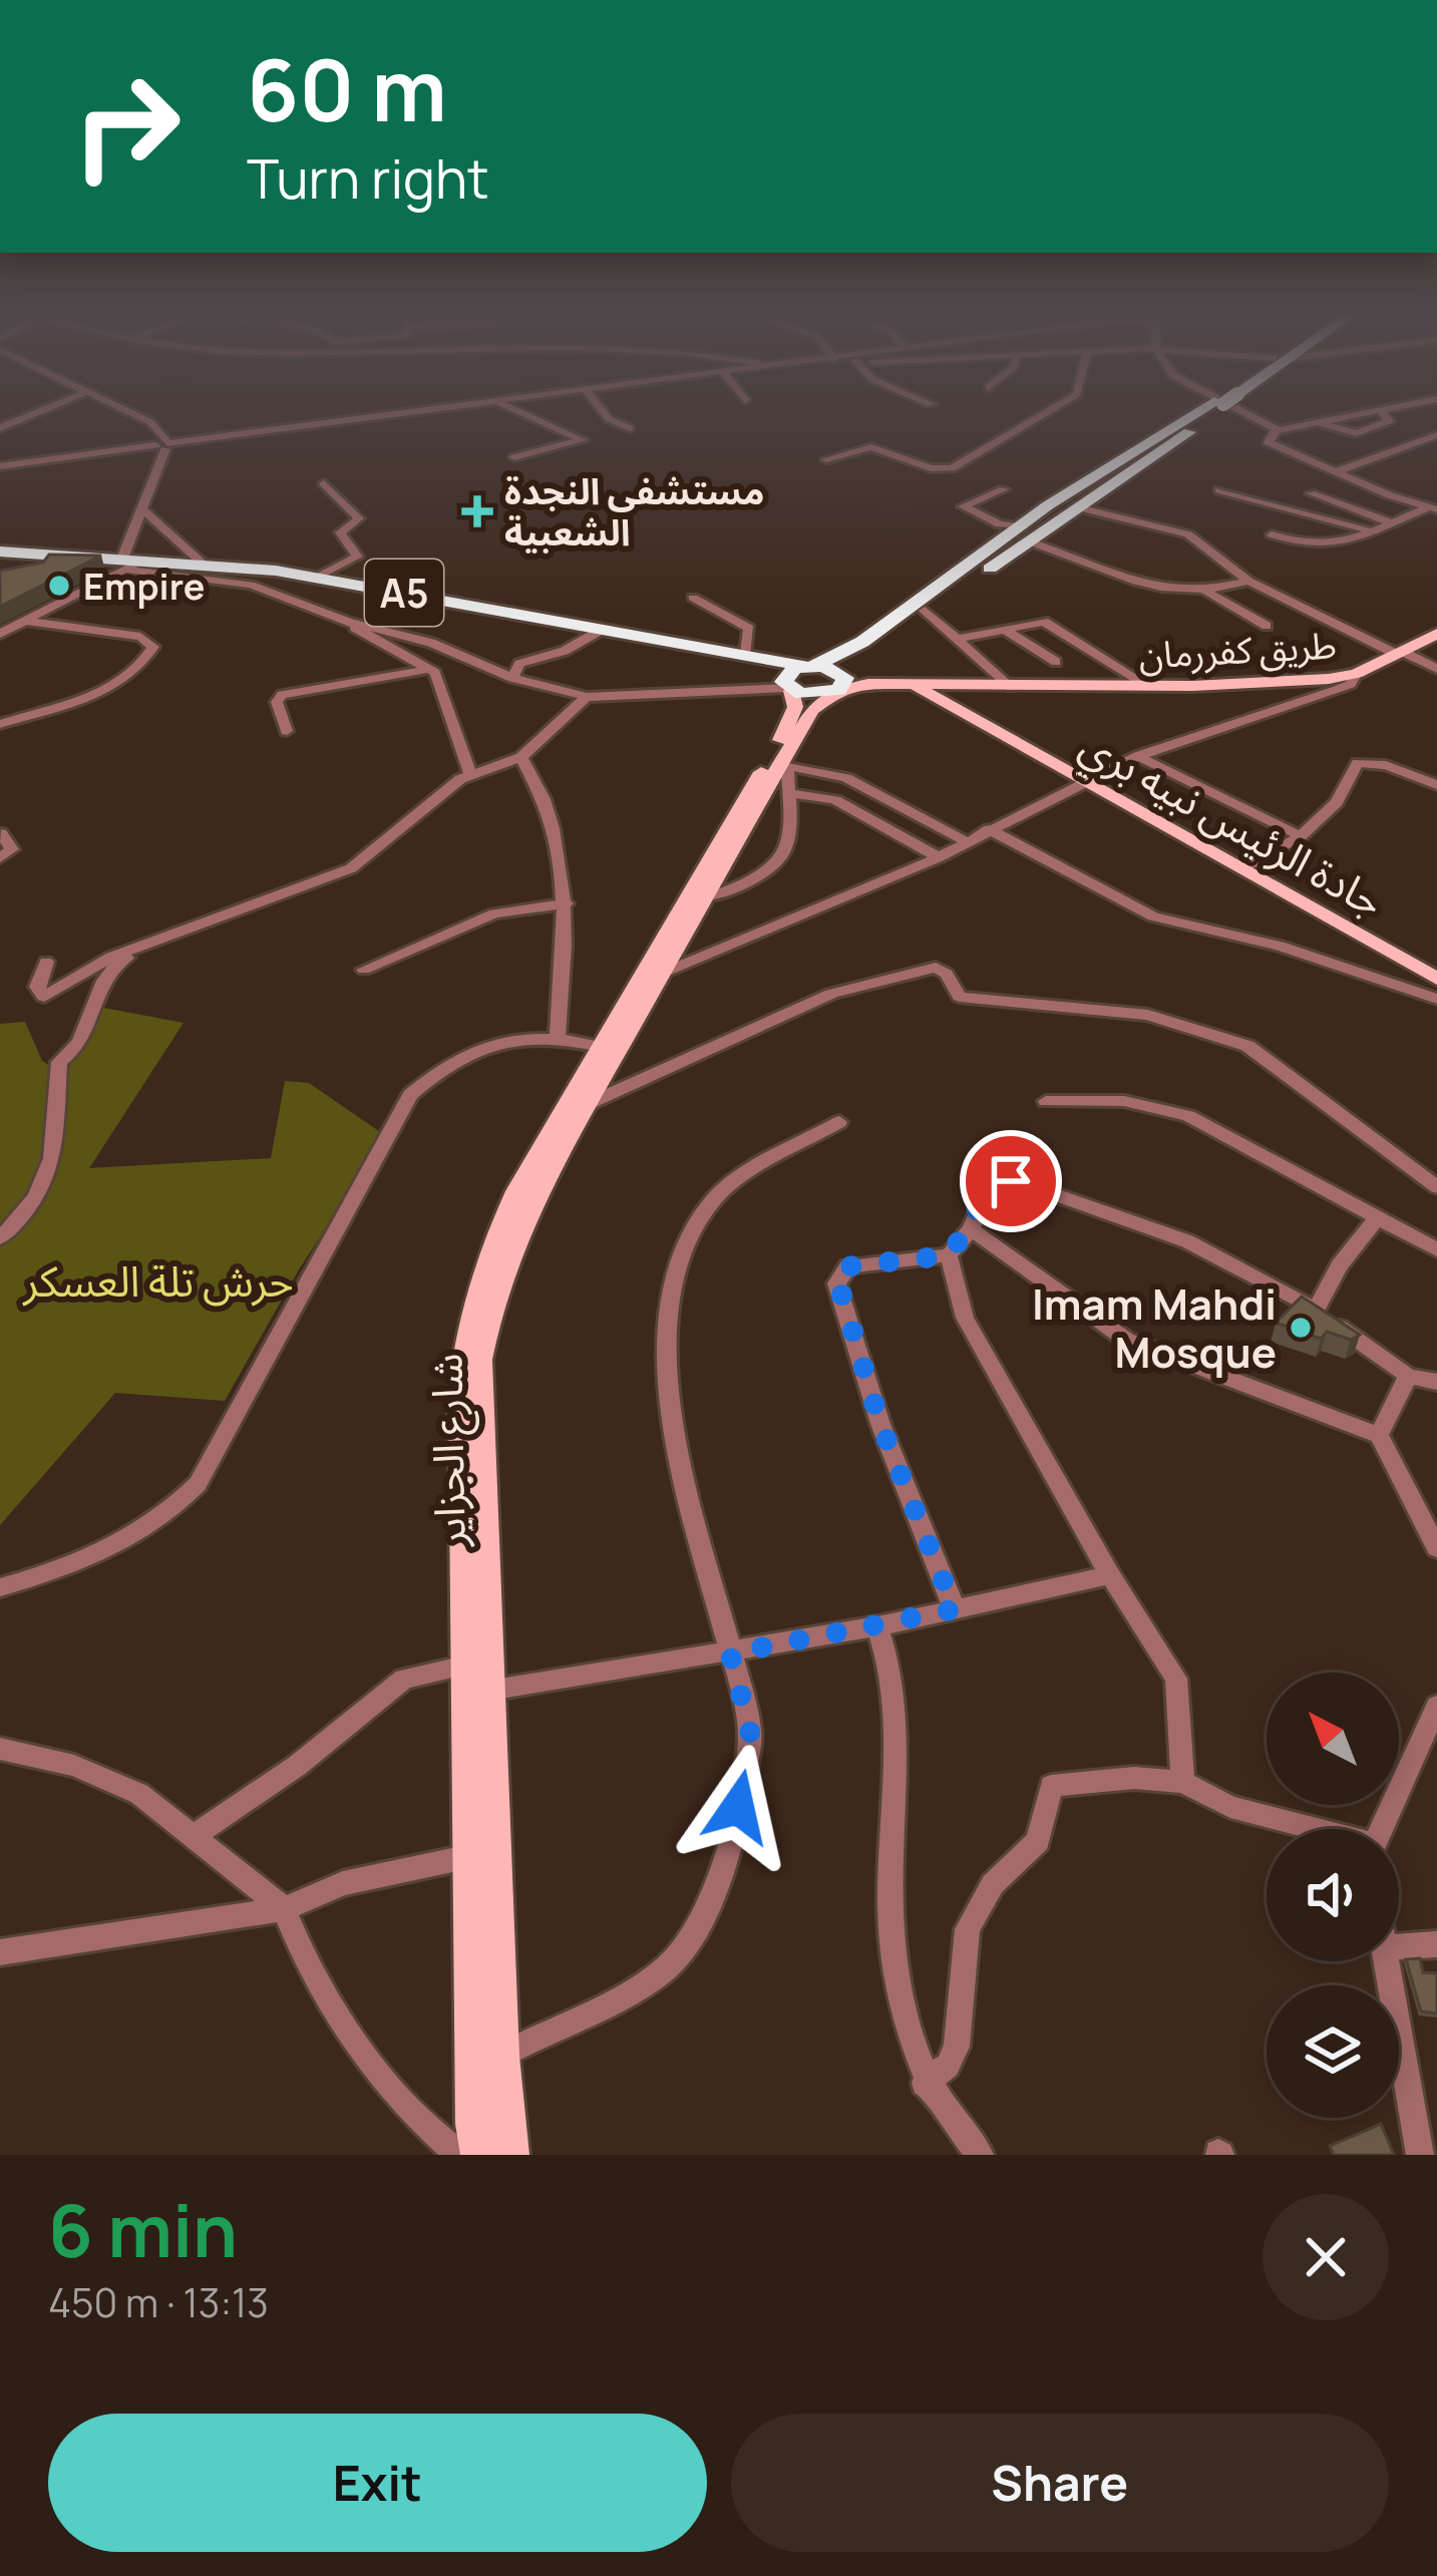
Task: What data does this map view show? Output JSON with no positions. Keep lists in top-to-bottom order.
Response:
{
  "streets": {
    "highway": ["A5"],
    "main road": ["طريق كفررمان", "جادة الرئيس نبيه بري", "شارع الجزاير"]
  },
  "crossings": [
    ["A5", "شارع الجزاير"]
  ],
  "parks": ["حرش تلة العسكر"],
  "places": {
    "health": ["مستشفى النجدة الشعبية"],
    "other": ["Empire", "Imam Mahdi Mosque"]
  },
  "north": "top left",
  "page": {
    "turn": ["60 m", "Turn right"],
    "heading": ["6 min", "450 m · 13:13"],
    "buttons": ["Exit", "Share"]
  }
}
